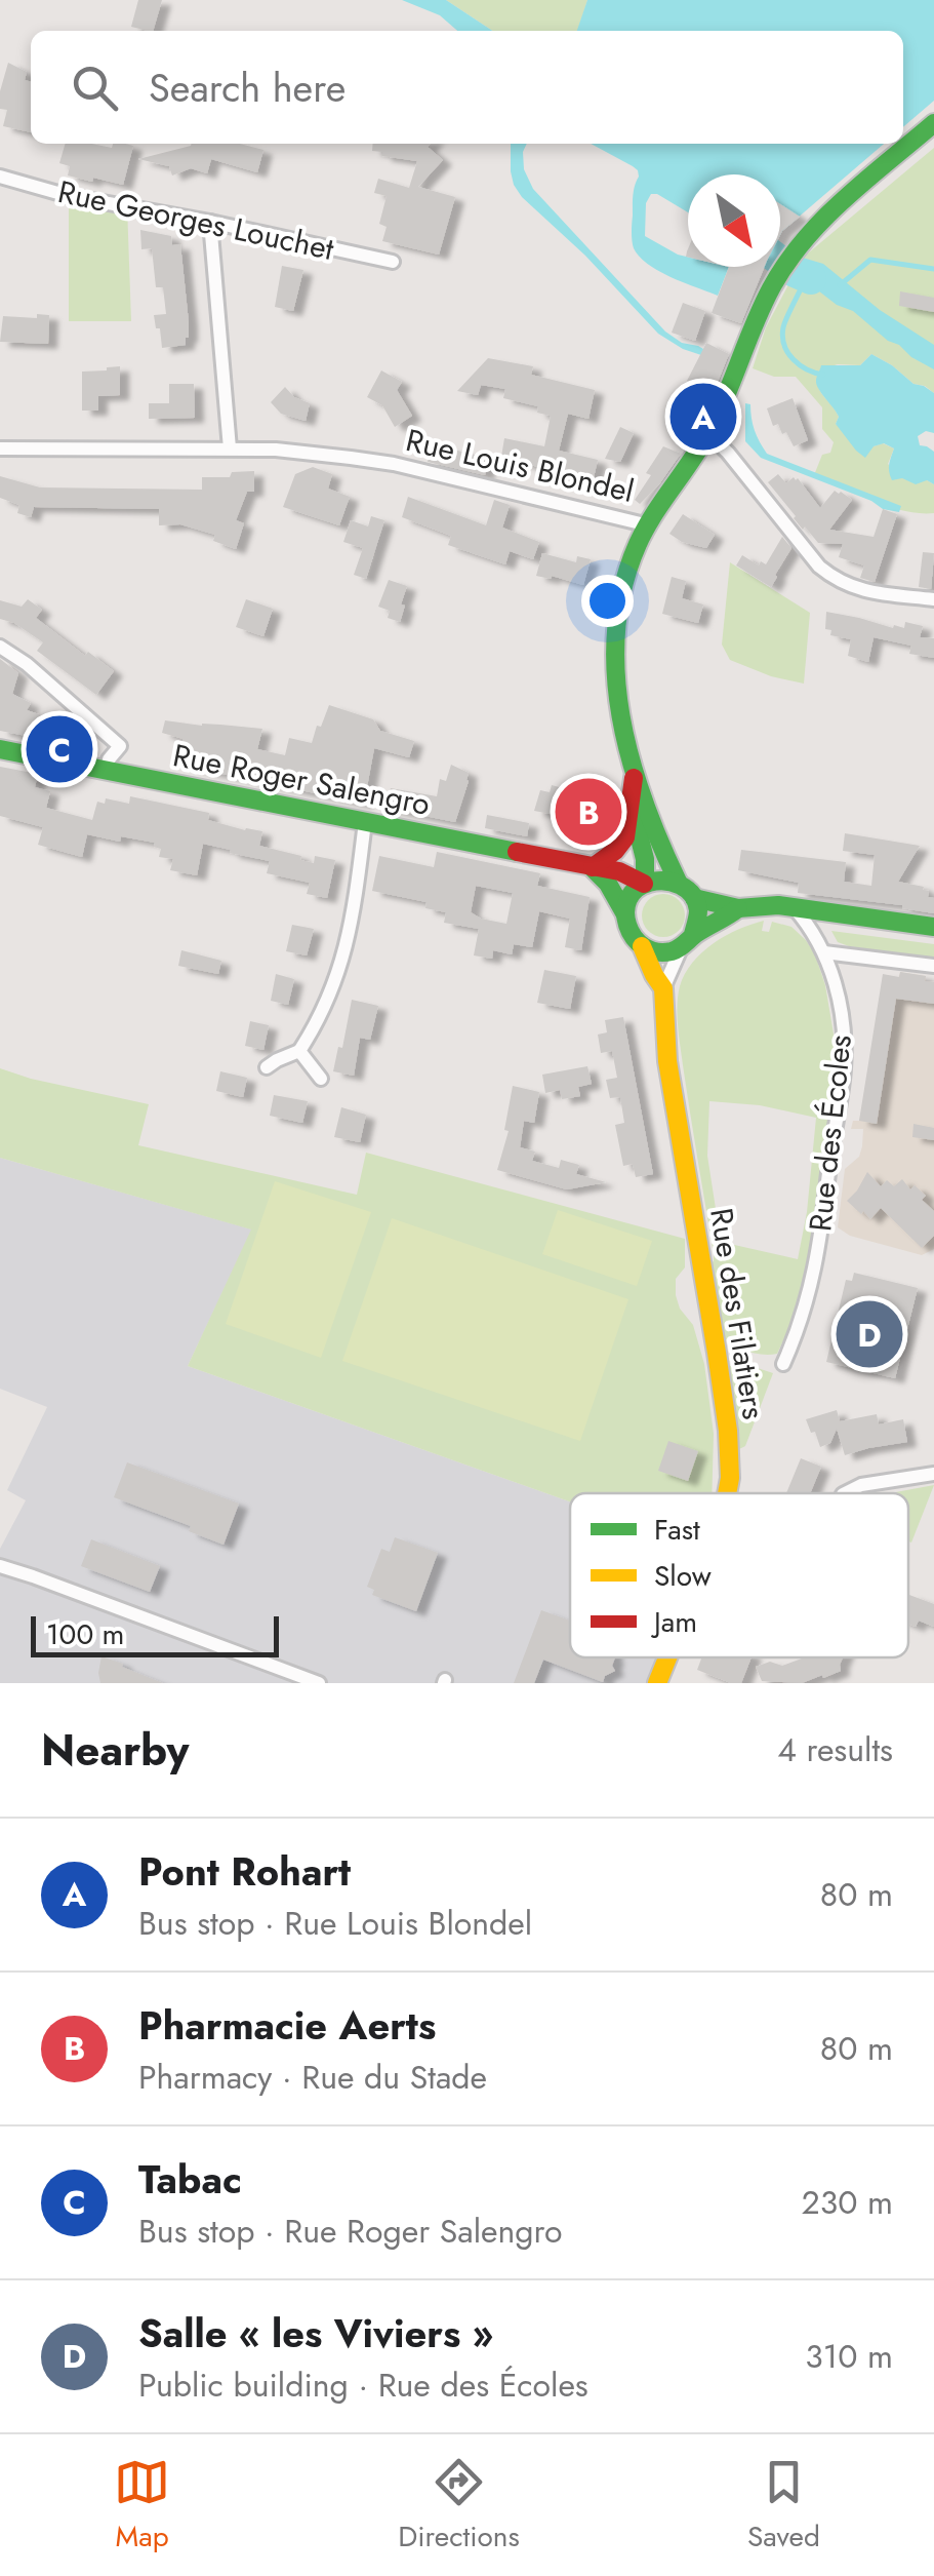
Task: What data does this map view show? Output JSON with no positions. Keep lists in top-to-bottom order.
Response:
{
  "streets": {
    "street": [
      "Rue Georges Louchet",
      "Rue Louis Blondel",
      "Rue Roger Salengro",
      "Rue des Écoles",
      "Rue des Filatiers"
    ]
  },
  "crossings": [
    ["Rue Roger Salengro", "Rue des Filatiers"]
  ],
  "legend": ["Fast", "Slow", "Jam"],
  "scale_bar": "100 m",
  "north": "bottom right",
  "page": {
    "search": "Search here",
    "pins": [
      "A",
      "C",
      "B",
      "D"
    ],
    "scale": "100 m",
    "heading": ["Nearby", "4 results"],
    "list": [
      {
        "mark": "A",
        "name": "Pont Rohart",
        "note": "Bus stop · Rue Louis Blondel",
        "value": "80 m"
      },
      {
        "mark": "B",
        "name": "Pharmacie Aerts",
        "note": "Pharmacy · Rue du Stade",
        "value": "80 m"
      },
      {
        "mark": "C",
        "name": "Tabac",
        "note": "Bus stop · Rue Roger Salengro",
        "value": "230 m"
      },
      {
        "mark": "D",
        "name": "Salle « les Viviers »",
        "note": "Public building · Rue des Écoles",
        "value": "310 m"
      }
    ],
    "nav": ["Map", "Directions", "Saved"]
  }
}
